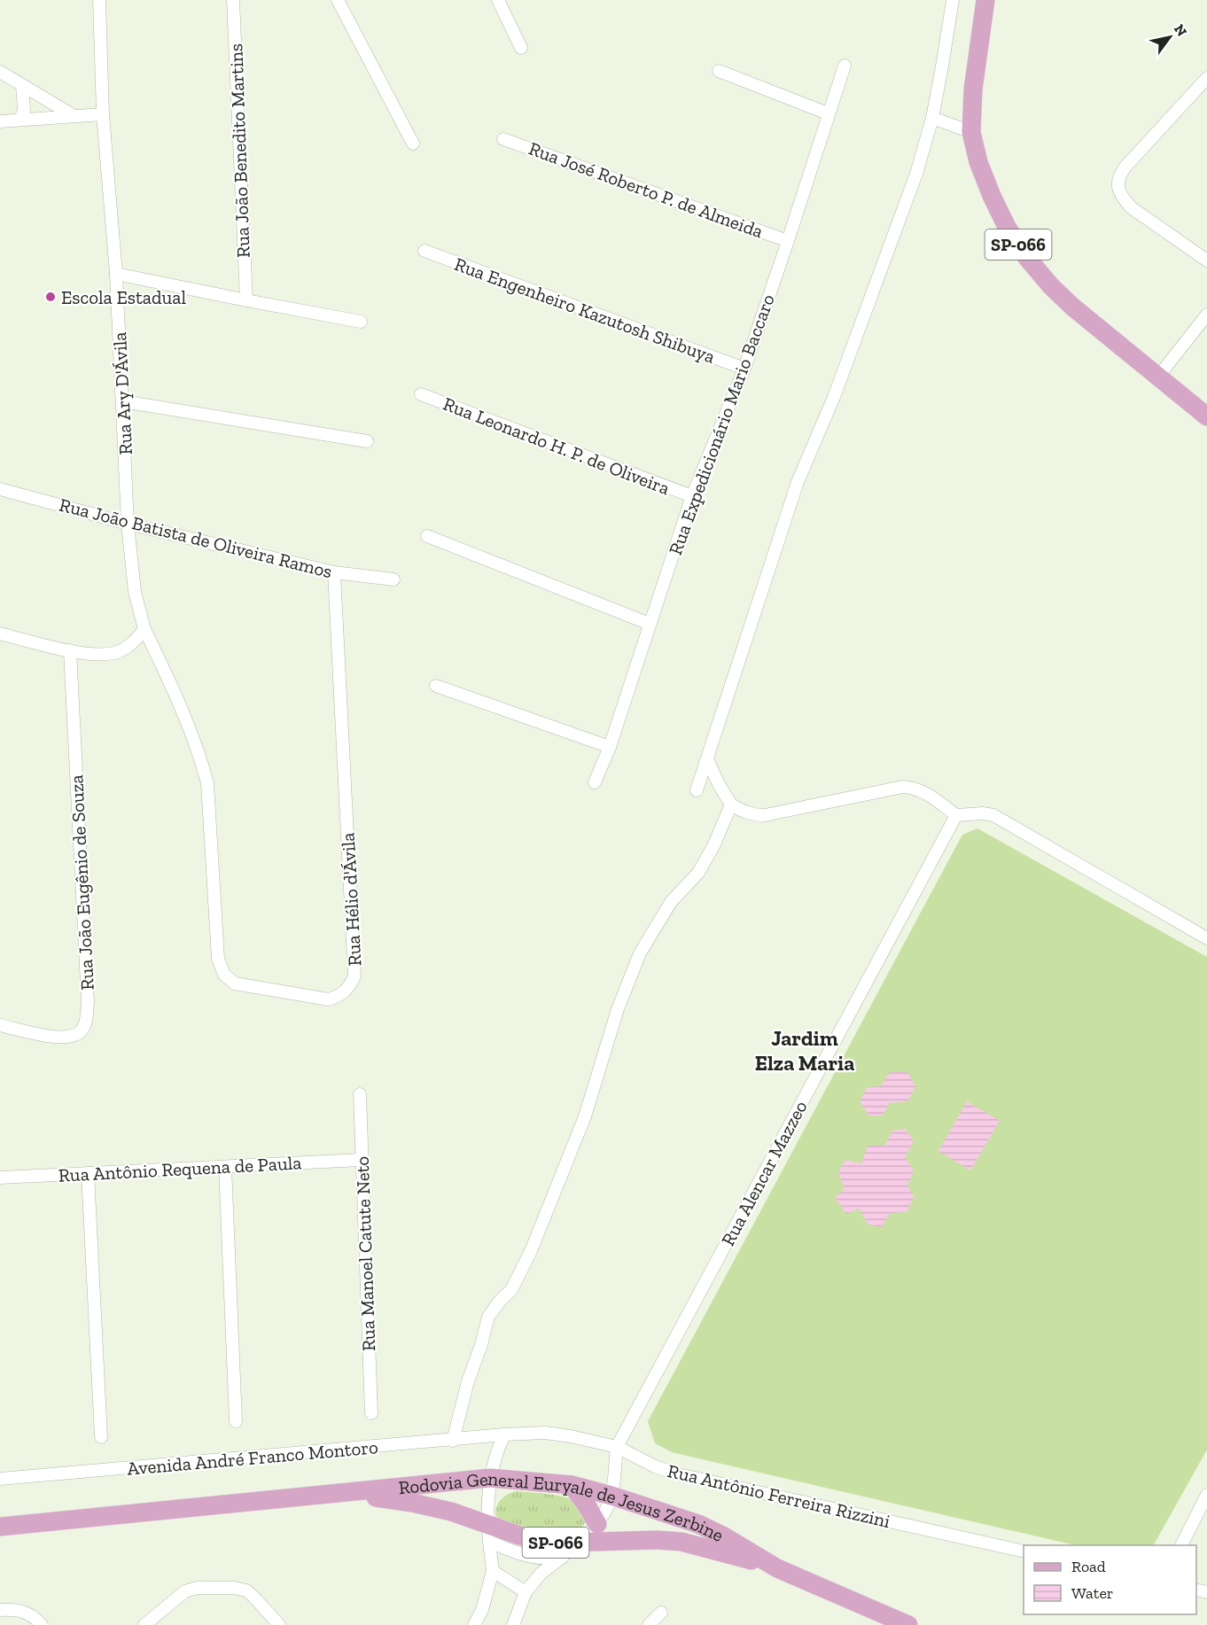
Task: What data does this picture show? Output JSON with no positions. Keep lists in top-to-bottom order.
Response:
{
  "streets": {
    "main road": ["SP-066", "Rodovia General Euryale de Jesus Zerbine"],
    "street": [
      "Rua João Benedito Martins",
      "Rua José Roberto P. de Almeida",
      "Rua Engenheiro Kazutosh Shibuya",
      "Rua Ary D'Ávila",
      "Rua Expedicionário Mario Baccaro",
      "Rua Leonardo H. P. de Oliveira",
      "Rua João Batista de Oliveira Ramos",
      "Rua João Eugênio de Souza",
      "Rua Hélio d'Ávila",
      "Rua Antônio Requena de Paula",
      "Rua Alencar Mazzeo",
      "Rua Manoel Catute Neto",
      "Avenida André Franco Montoro",
      "Rua Antônio Ferreira Rizzini"
    ]
  },
  "crossings": [
    ["Rua José Roberto P. de Almeida", "Rua Expedicionário Mario Baccaro"],
    ["Rua Engenheiro Kazutosh Shibuya", "Rua Expedicionário Mario Baccaro"],
    ["Rua Ary D'Ávila", "Rua João Batista de Oliveira Ramos"],
    ["Rua Ary D'Ávila", "Rua Hélio d'Ávila"],
    ["Rua Expedicionário Mario Baccaro", "Rua Leonardo H. P. de Oliveira"],
    ["Rua João Batista de Oliveira Ramos", "Rua Hélio d'Ávila"],
    ["Rua Antônio Requena de Paula", "Rua Manoel Catute Neto"],
    ["Rua Alencar Mazzeo", "Rua Antônio Ferreira Rizzini"],
    ["Avenida André Franco Montoro", "Rua Antônio Ferreira Rizzini"]
  ],
  "districts": ["Jardim Elza Maria"],
  "places": ["Escola Estadual"],
  "legend": ["Road", "Water"],
  "north": "top right"
}
